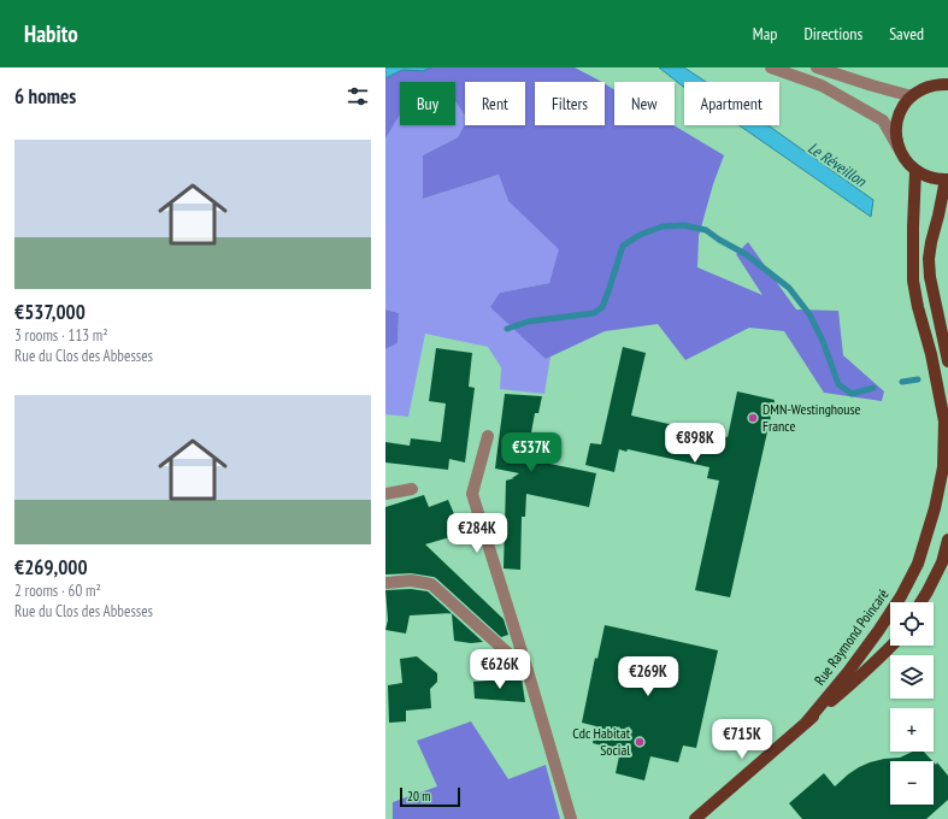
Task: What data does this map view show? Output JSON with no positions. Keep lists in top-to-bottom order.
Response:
{
  "streets": {
    "main road": ["Rue Raymond Poincaré"]
  },
  "water": ["Le Réveillon"],
  "places": ["DMN-Westinghouse France", "Cdc Habitat Social"],
  "scale_bar": "20 m",
  "page": {
    "header": "Habito",
    "nav": ["Map", "Directions", "Saved"],
    "heading": "6 homes",
    "chip": [
      "Buy",
      "Rent",
      "Filters",
      "New",
      "Apartment"
    ],
    "list": [
      {
        "name": "€537,000",
        "note": "3 rooms · 113 m² · Rue du Clos des Abbesses"
      },
      {
        "name": "€269,000",
        "note": "2 rooms · 60 m² · Rue du Clos des Abbesses"
      }
    ],
    "price": [
      "€898K",
      "€537K",
      "€284K",
      "€626K",
      "€269K",
      "€715K"
    ],
    "map_buttons": ["+", "−"],
    "scale": "20 m"
  }
}
